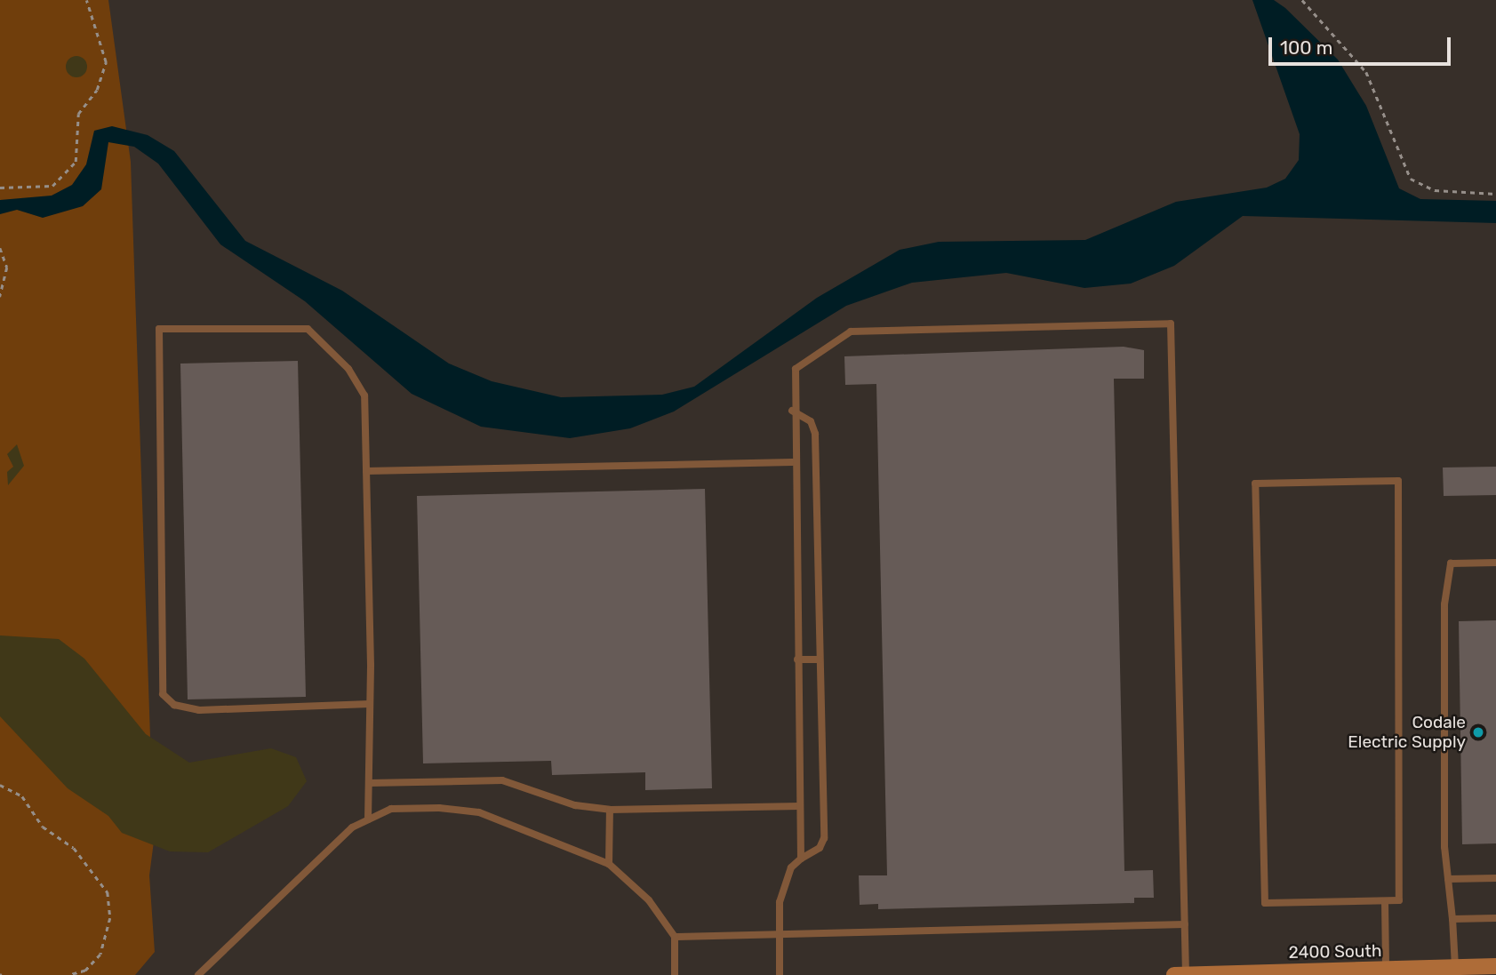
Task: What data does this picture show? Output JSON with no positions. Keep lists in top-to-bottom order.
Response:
{
  "streets": {
    "street": ["2400 South"]
  },
  "places": ["Codale Electric Supply"],
  "scale_bar": "100 m"
}
